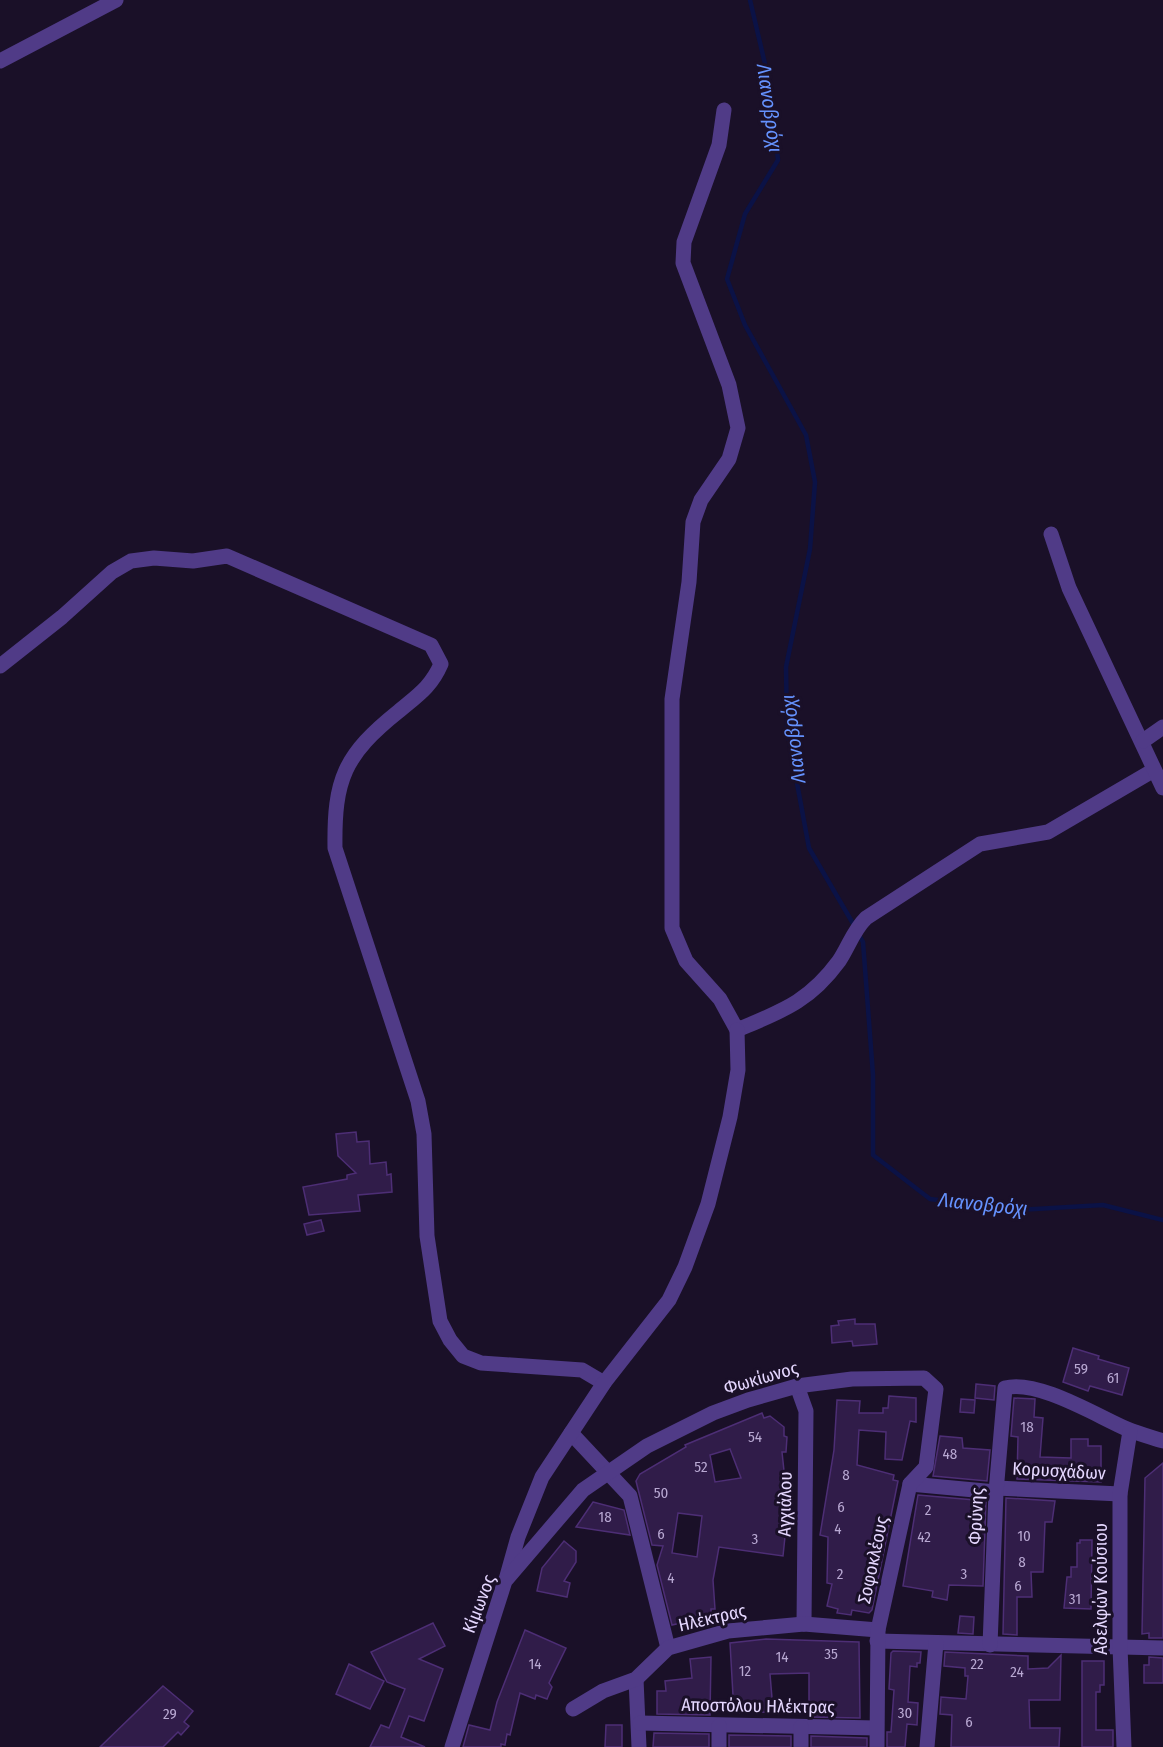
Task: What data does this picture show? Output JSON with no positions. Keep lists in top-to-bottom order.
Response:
{
  "streets": {
    "street": [
      "Φωκίωνος",
      "Κορυσχάδων",
      "Αγχιάλου",
      "Φρύνης",
      "Σοφοκλέους",
      "Αδελφών Κούσιου",
      "Κίμωνος",
      "Ηλέκτρας",
      "Αποστόλου Ηλέκτρας"
    ]
  },
  "crossings": [
    ["Φωκίωνος", "Αγχιάλου"],
    ["Φωκίωνος", "Σοφοκλέους"],
    ["Φωκίωνος", "Κίμωνος"],
    ["Κορυσχάδων", "Φρύνης"],
    ["Κορυσχάδων", "Σοφοκλέους"],
    ["Κορυσχάδων", "Αδελφών Κούσιου"],
    ["Αγχιάλου", "Ηλέκτρας"],
    ["Φρύνης", "Αδελφών Κούσιου"],
    ["Φρύνης", "Ηλέκτρας"],
    ["Σοφοκλέους", "Ηλέκτρας"],
    ["Σοφοκλέους", "Αποστόλου Ηλέκτρας"],
    ["Αδελφών Κούσιου", "Ηλέκτρας"]
  ],
  "water": ["Λιανοβρόχι"],
  "house_numbers": [
    "59",
    "61",
    "18",
    "54",
    "48",
    "52",
    "8",
    "50",
    "6",
    "2",
    "18",
    "4",
    "6",
    "10",
    "42",
    "3",
    "8",
    "2",
    "3",
    "4",
    "6",
    "31",
    "35",
    "14",
    "14",
    "22",
    "12",
    "24",
    "30",
    "29",
    "6"
  ]
}
